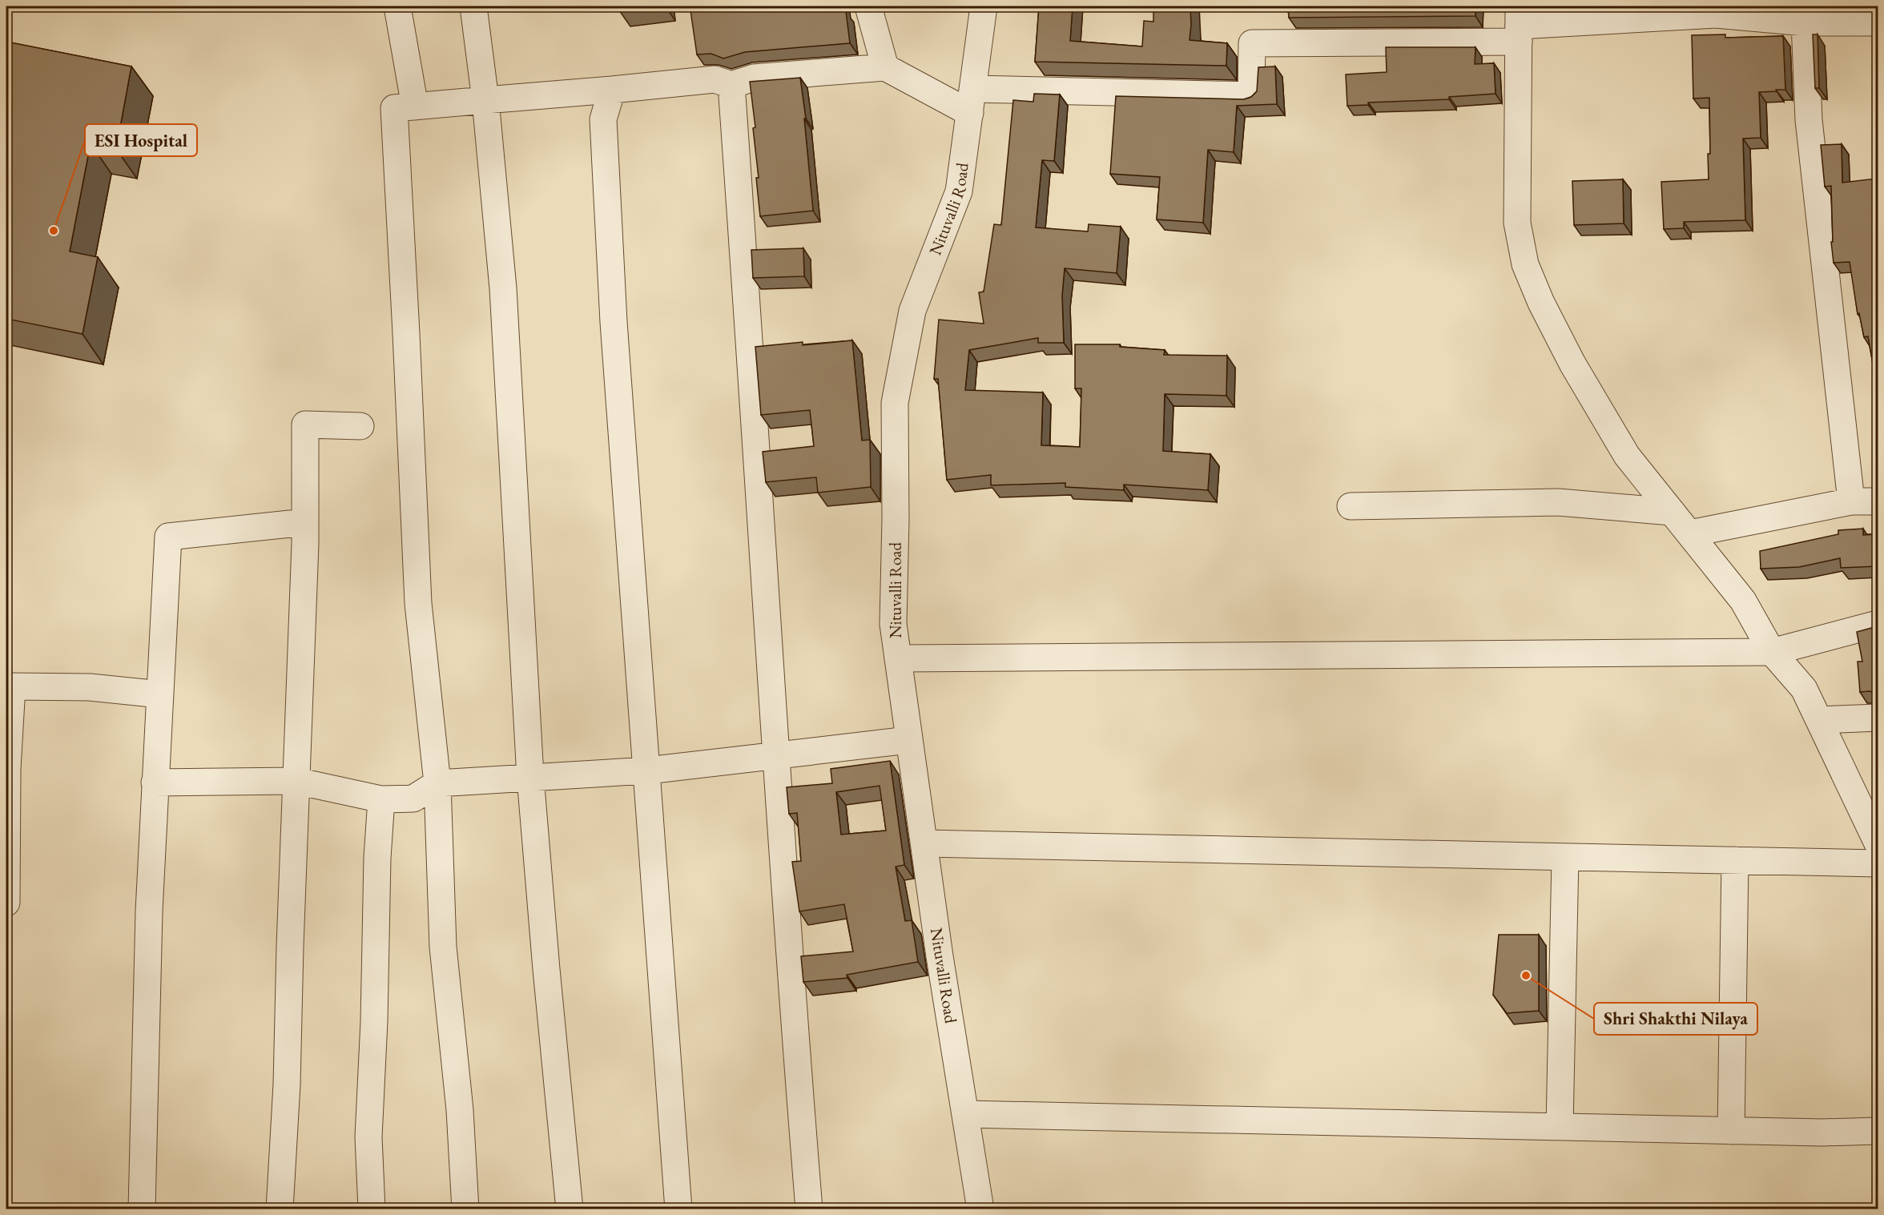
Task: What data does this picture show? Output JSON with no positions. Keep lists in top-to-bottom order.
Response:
{
  "streets": {
    "street": ["Nituvalli Road"]
  },
  "places": ["ESI Hospital", "Shri Shakthi Nilaya"]
}
